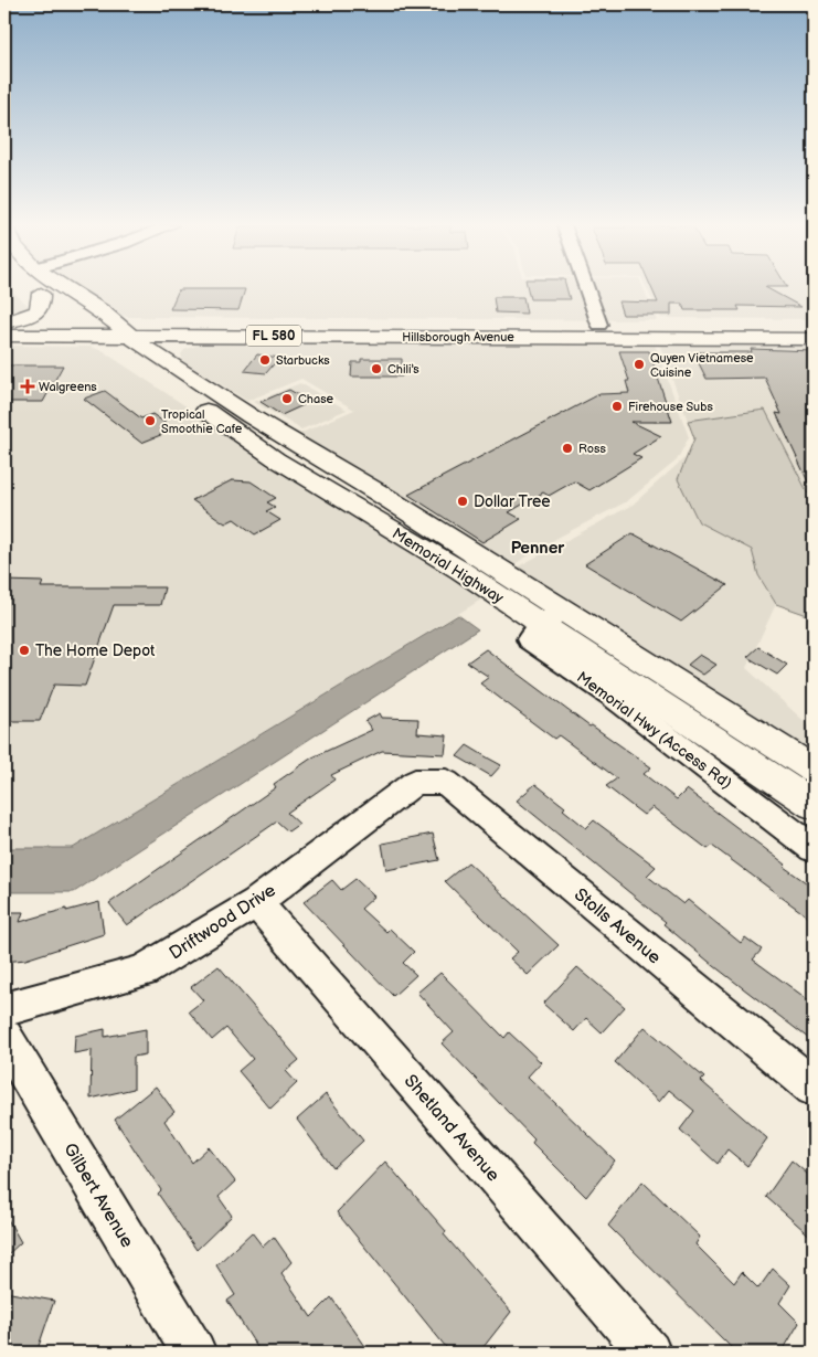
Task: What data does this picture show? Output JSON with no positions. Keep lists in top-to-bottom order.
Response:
{
  "streets": {
    "main road": ["FL 580", "Hillsborough Avenue", "Memorial Highway"],
    "street": [
      "Memorial Hwy (Access Rd)",
      "Driftwood Drive",
      "Stolls Avenue",
      "Shetland Avenue",
      "Gilbert Avenue"
    ]
  },
  "crossings": [
    ["FL 580", "Hillsborough Avenue"],
    ["FL 580", "Memorial Highway"],
    ["Hillsborough Avenue", "Memorial Highway"],
    ["Memorial Highway", "Memorial Hwy (Access Rd)"],
    ["Driftwood Drive", "Stolls Avenue"],
    ["Driftwood Drive", "Shetland Avenue"]
  ],
  "districts": ["Penner"],
  "places": {
    "other": [
      "Starbucks",
      "Quyen Vietnamese Cuisine",
      "Chili's",
      "Chase",
      "Firehouse Subs",
      "Tropical Smoothie Cafe",
      "Ross",
      "Dollar Tree",
      "The Home Depot"
    ],
    "health": ["Walgreens"]
  }
}
